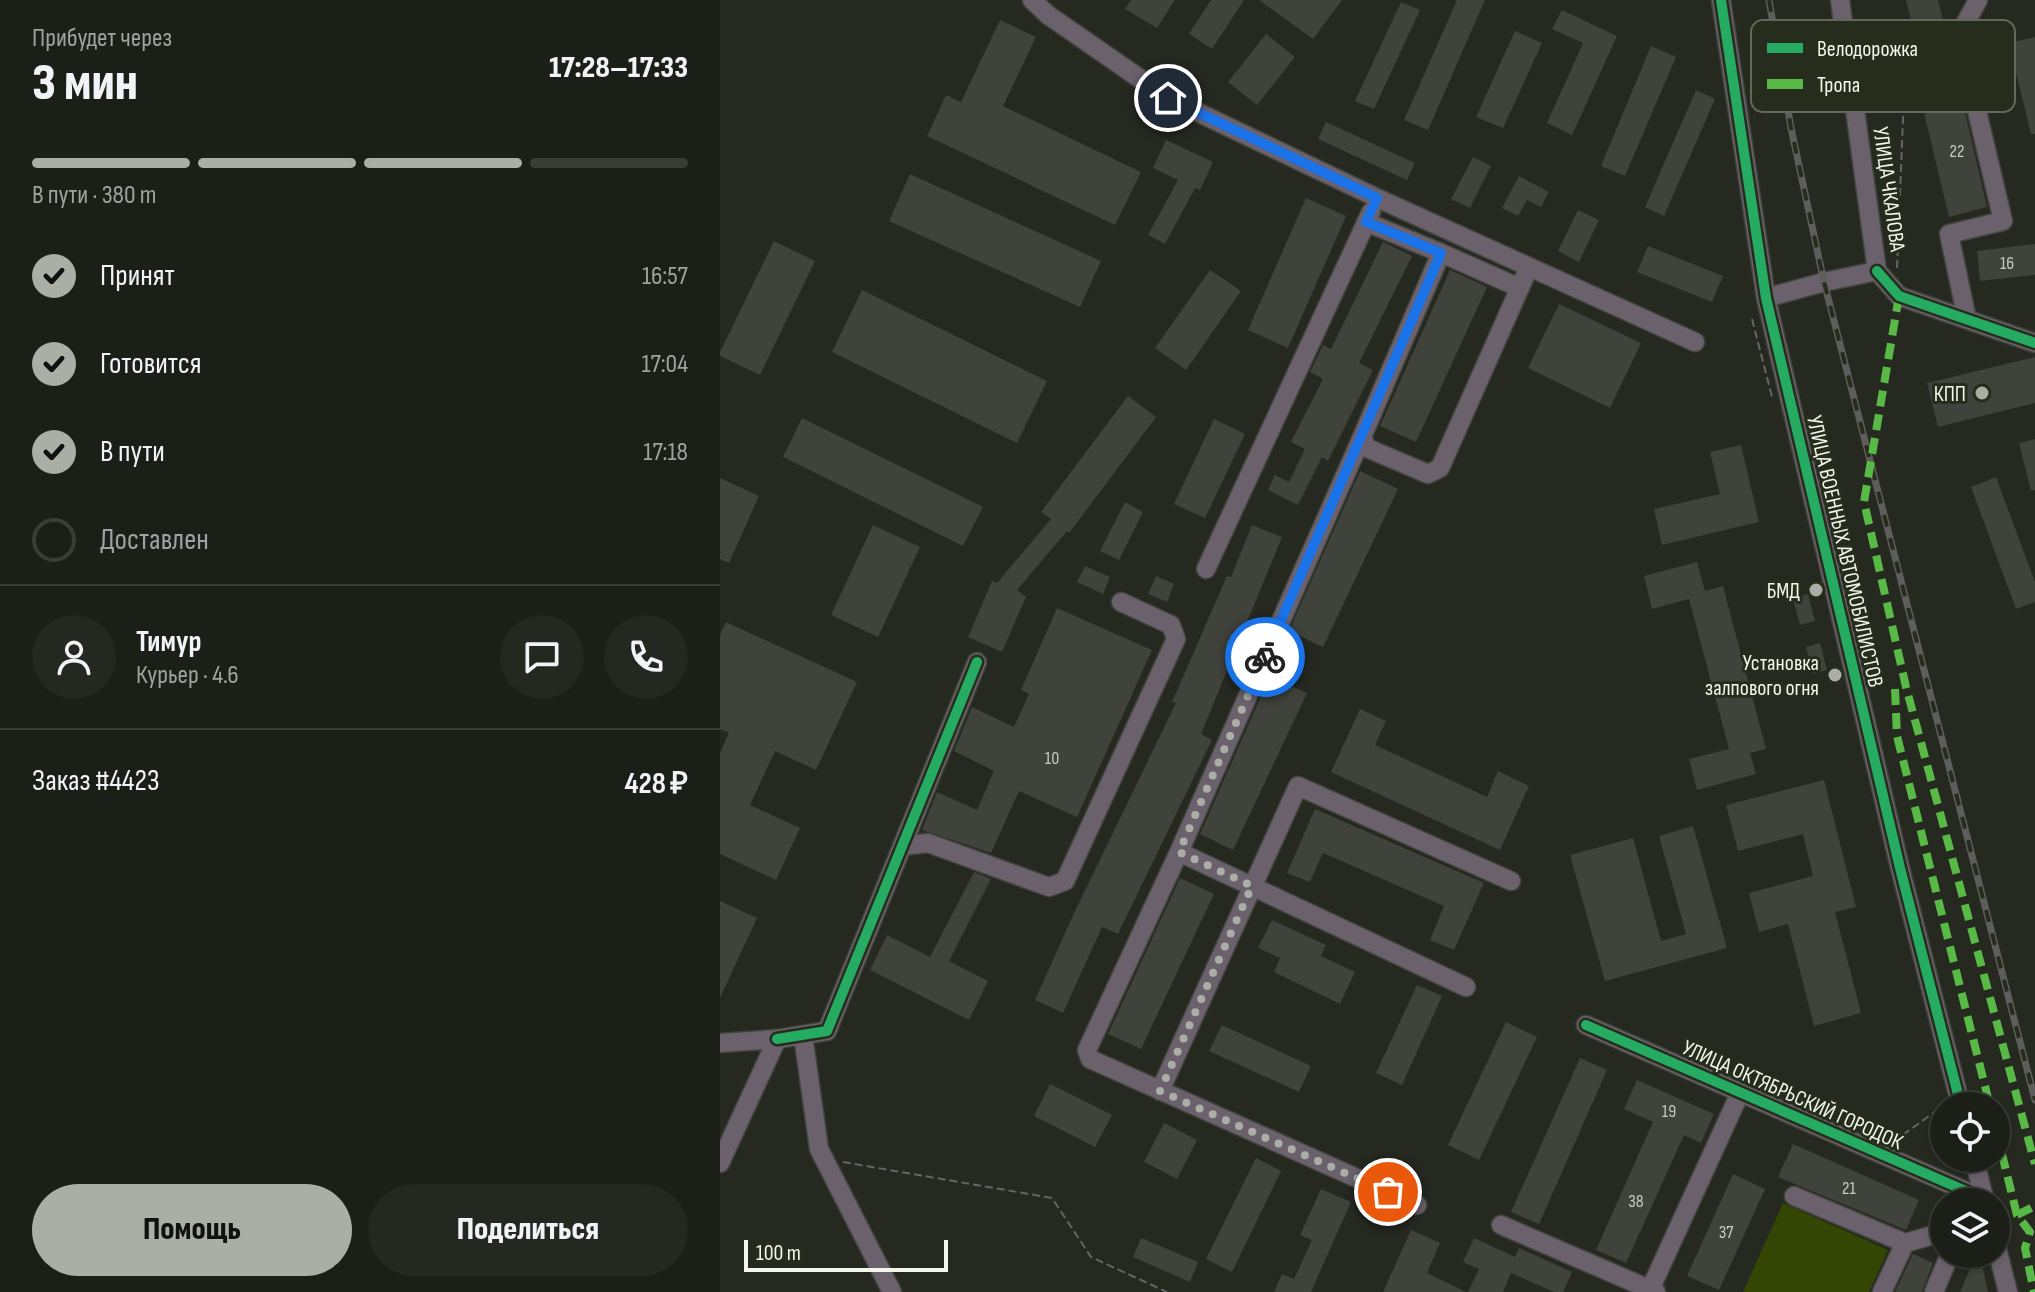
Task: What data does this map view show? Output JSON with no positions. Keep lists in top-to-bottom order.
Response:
{
  "streets": {
    "street": ["УЛИЦА ЧКАЛОВА", "УЛИЦА ВОЕННЫХ АВТОМОБИЛИСТОВ", "УЛИЦА ОКТЯБРЬСКИЙ ГОРОДОК"]
  },
  "crossings": [
    ["УЛИЦА ЧКАЛОВА", "УЛИЦА ВОЕННЫХ АВТОМОБИЛИСТОВ"]
  ],
  "places": ["КПП", "БМД", "Установка залпового огня"],
  "house_numbers": [
    "22",
    "16",
    "10",
    "19",
    "21",
    "38",
    "37"
  ],
  "legend": ["Велодорожка", "Тропа"],
  "scale_bar": "100 m",
  "page": {
    "heading": ["3 мин", "Прибудет через", "17:28–17:33"],
    "panel": [
      "Тимур",
      "Курьер · 4.6",
      "Заказ #4423",
      "428 ₽"
    ],
    "bar": "В пути · 380 m",
    "list": [
      ["Принят", "16:57"],
      ["Готовится", "17:04"],
      ["В пути", "17:18"],
      "Доставлен"
    ],
    "buttons": ["Помощь", "Поделиться"],
    "scale": "100 m"
  }
}
